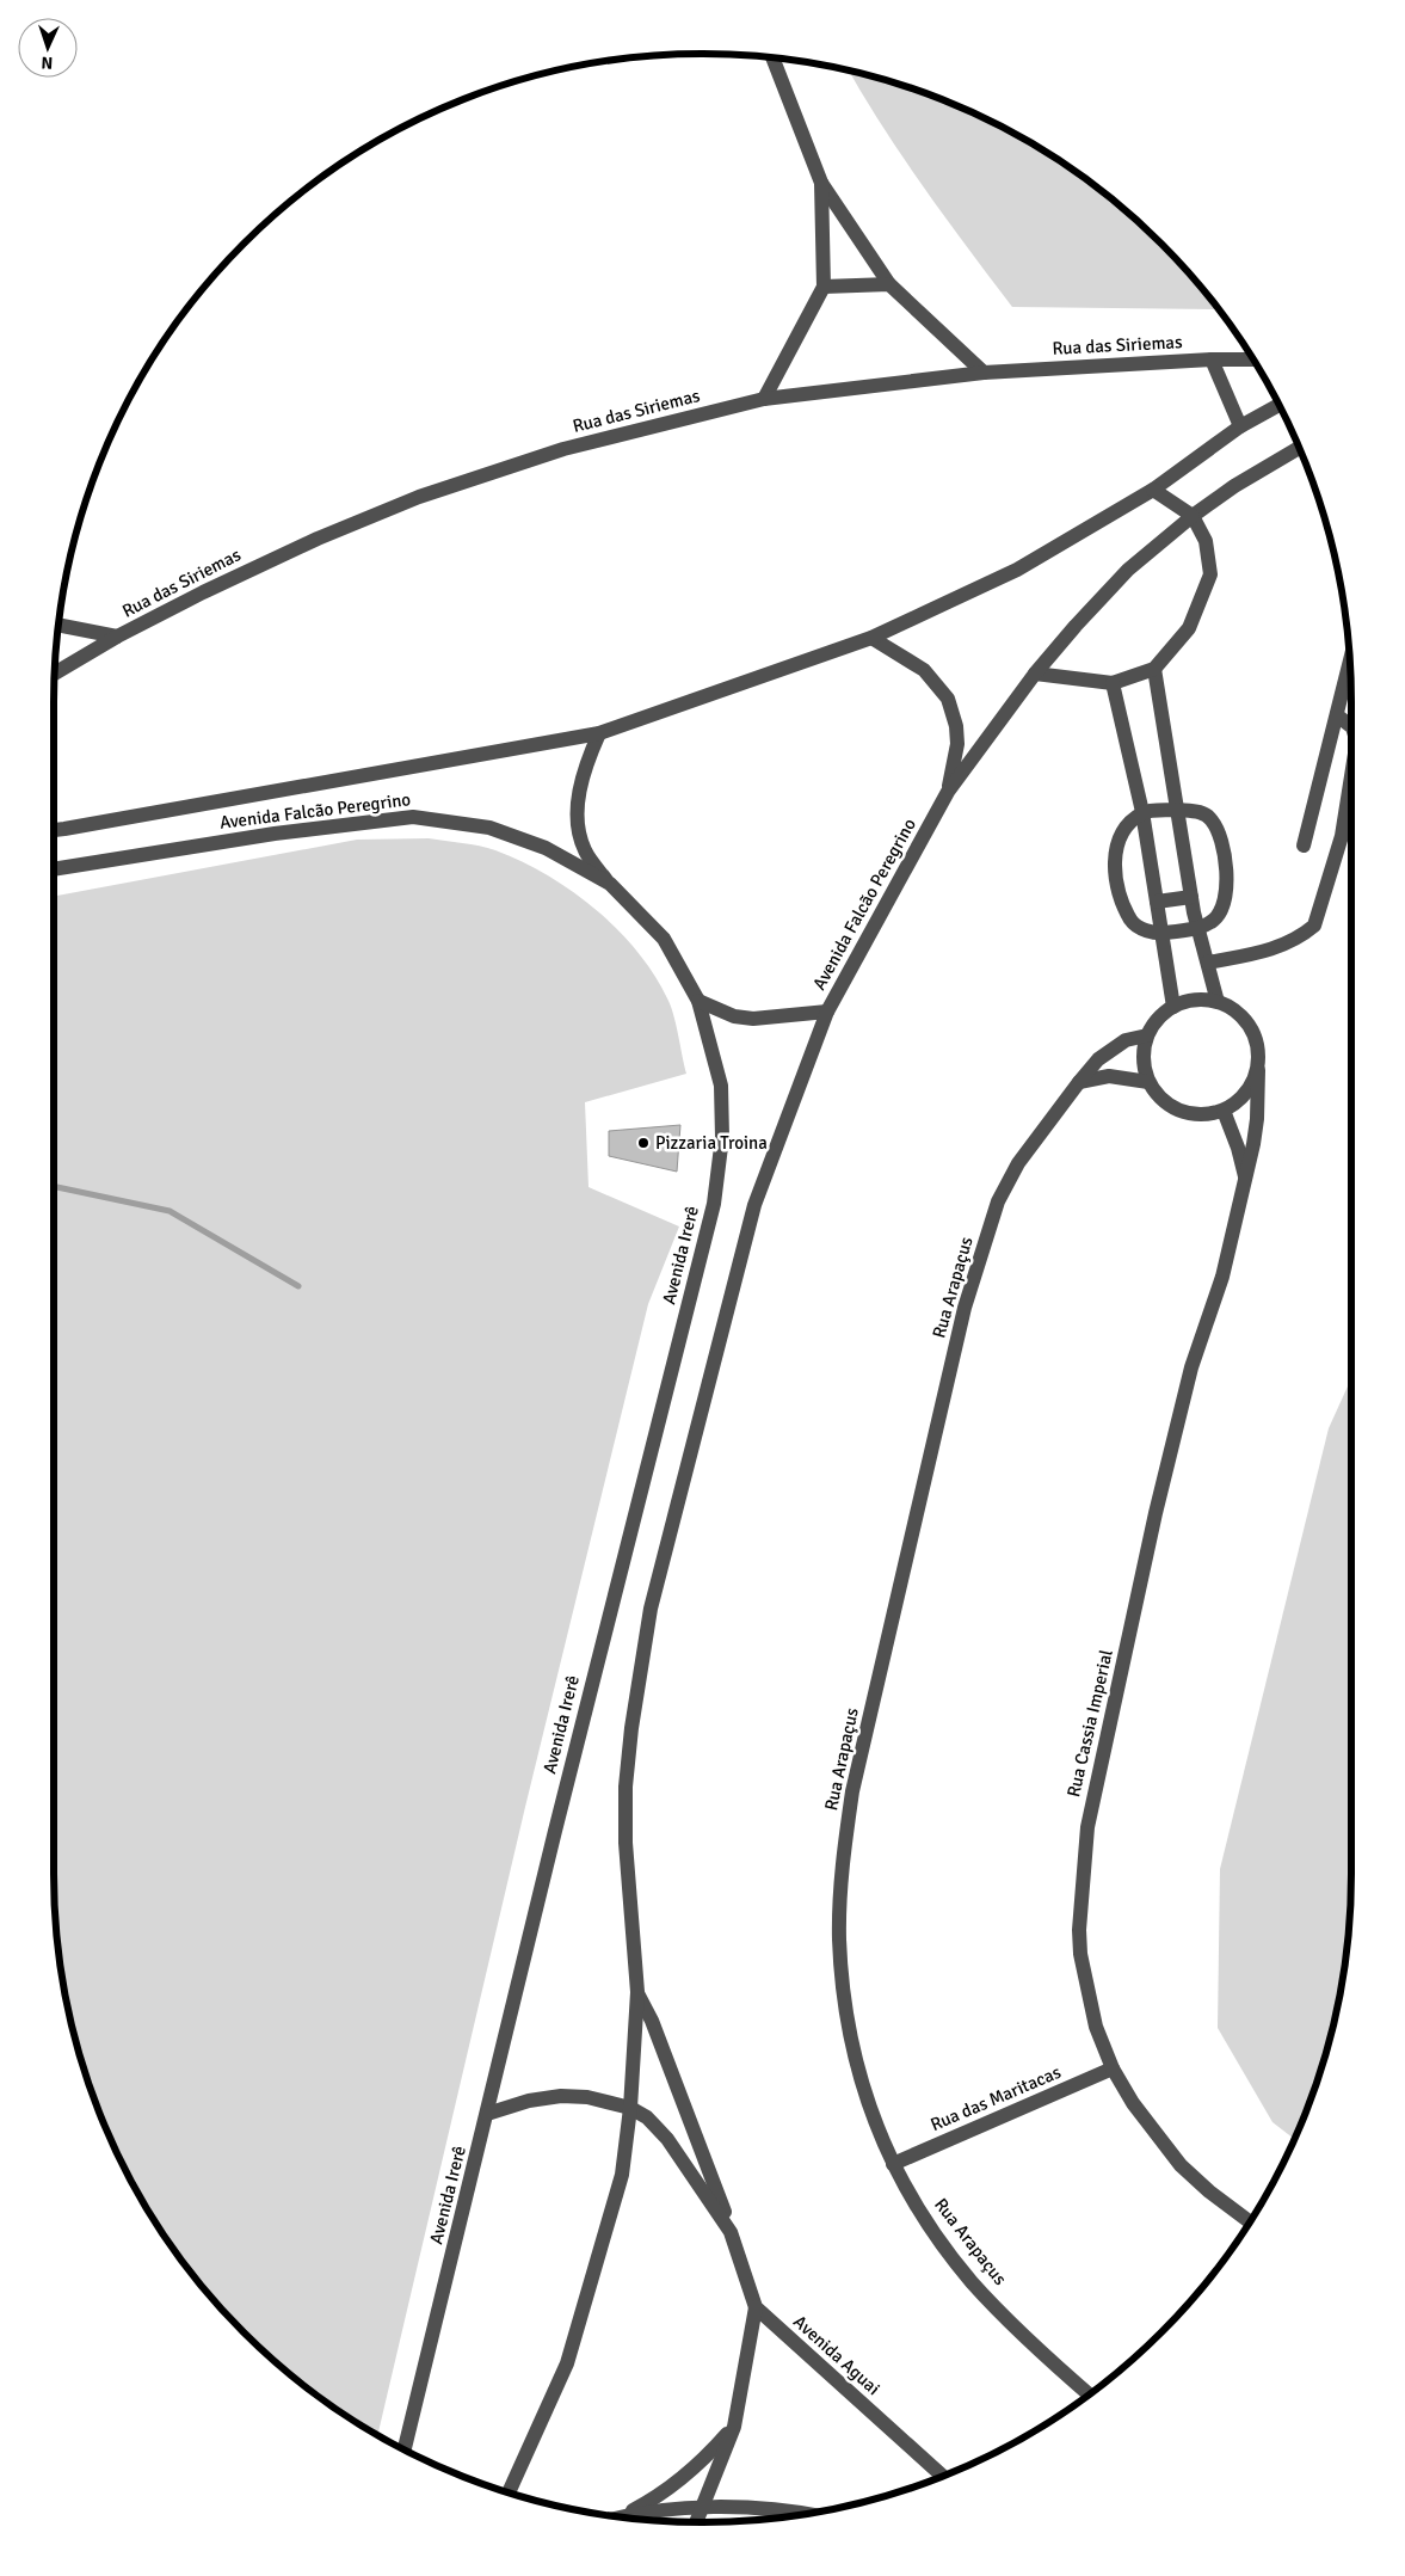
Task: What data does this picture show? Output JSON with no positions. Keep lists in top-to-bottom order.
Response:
{
  "streets": {
    "street": [
      "Rua das Siriemas",
      "Avenida Falcão Peregrino",
      "Avenida Irerê",
      "Rua Arapaçus",
      "Rua Cassia Imperial",
      "Rua das Maritacas",
      "Avenida Aguai"
    ]
  },
  "crossings": [
    ["Avenida Falcão Peregrino", "Avenida Irerê"],
    ["Rua Arapaçus", "Rua Cassia Imperial"],
    ["Rua Arapaçus", "Rua das Maritacas"],
    ["Rua Cassia Imperial", "Rua das Maritacas"]
  ],
  "places": ["Pizzaria Troina"],
  "north": "bottom"
}
